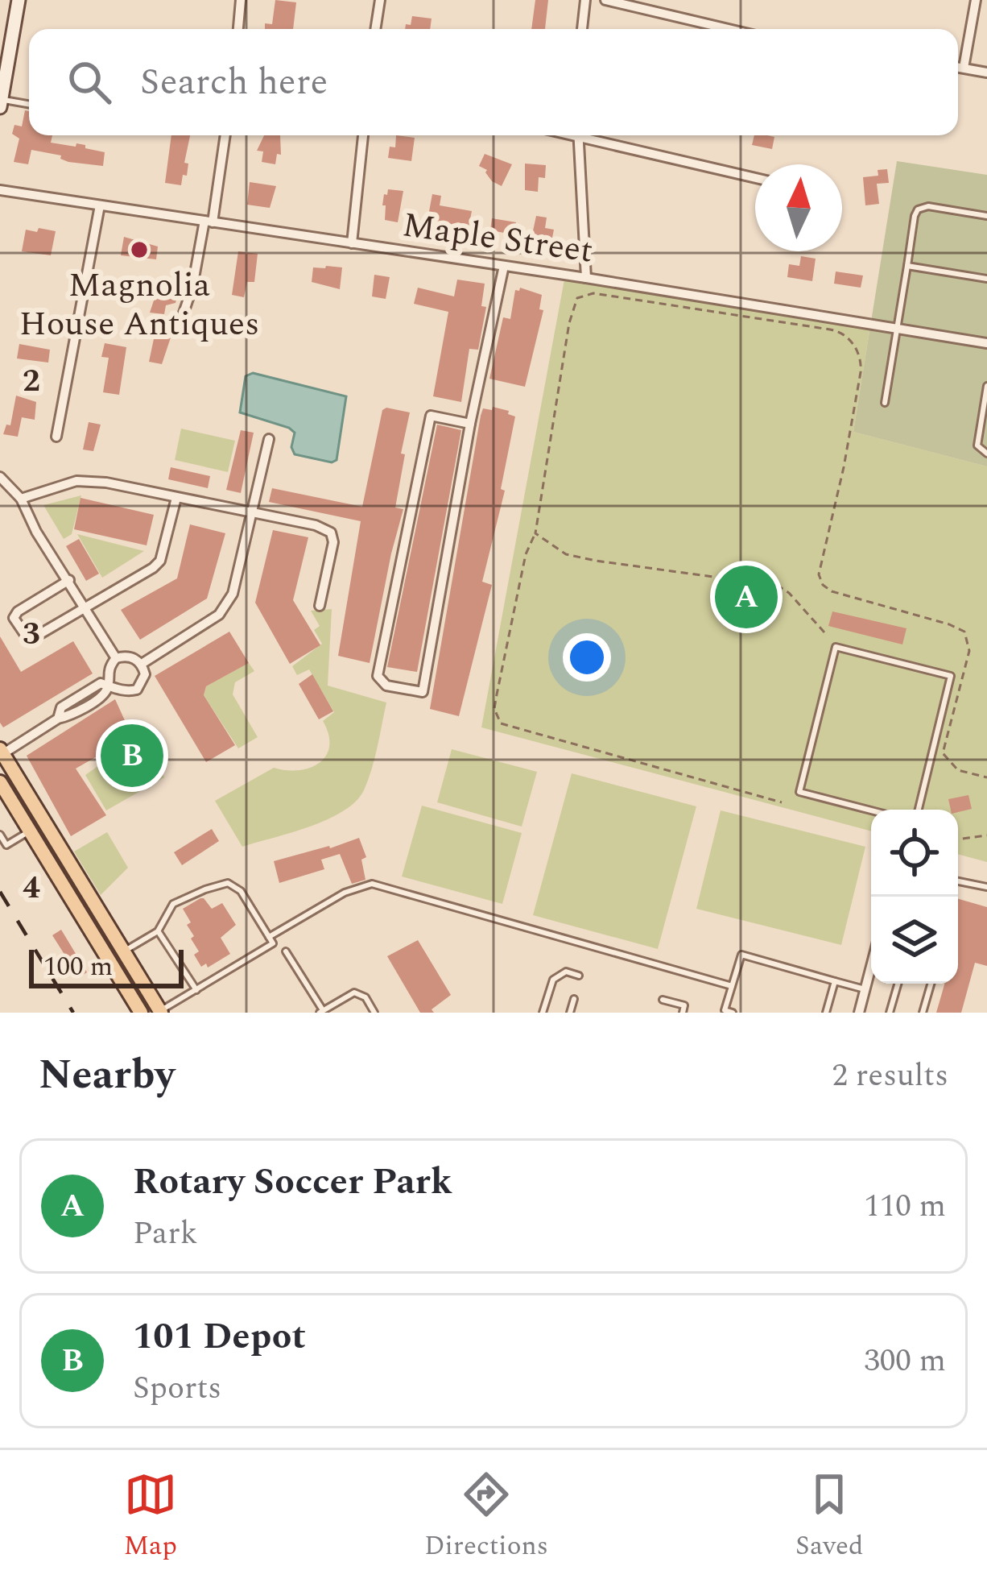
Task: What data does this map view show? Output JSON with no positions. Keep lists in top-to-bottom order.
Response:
{
  "streets": {
    "street": ["Maple Street"]
  },
  "places": ["Magnolia House Antiques"],
  "scale_bar": "100 m",
  "north": "top",
  "page": {
    "search": "Search here",
    "pins": ["A", "B"],
    "scale": "100 m",
    "heading": ["Nearby", "2 results"],
    "list": [
      {
        "mark": "A",
        "name": "Rotary Soccer Park",
        "note": "Park",
        "value": "110 m"
      },
      {
        "mark": "B",
        "name": "101 Depot",
        "note": "Sports",
        "value": "300 m"
      }
    ],
    "nav": ["Map", "Directions", "Saved"]
  },
  "grid": {
    "rows": ["2", "3", "4"]
  }
}
